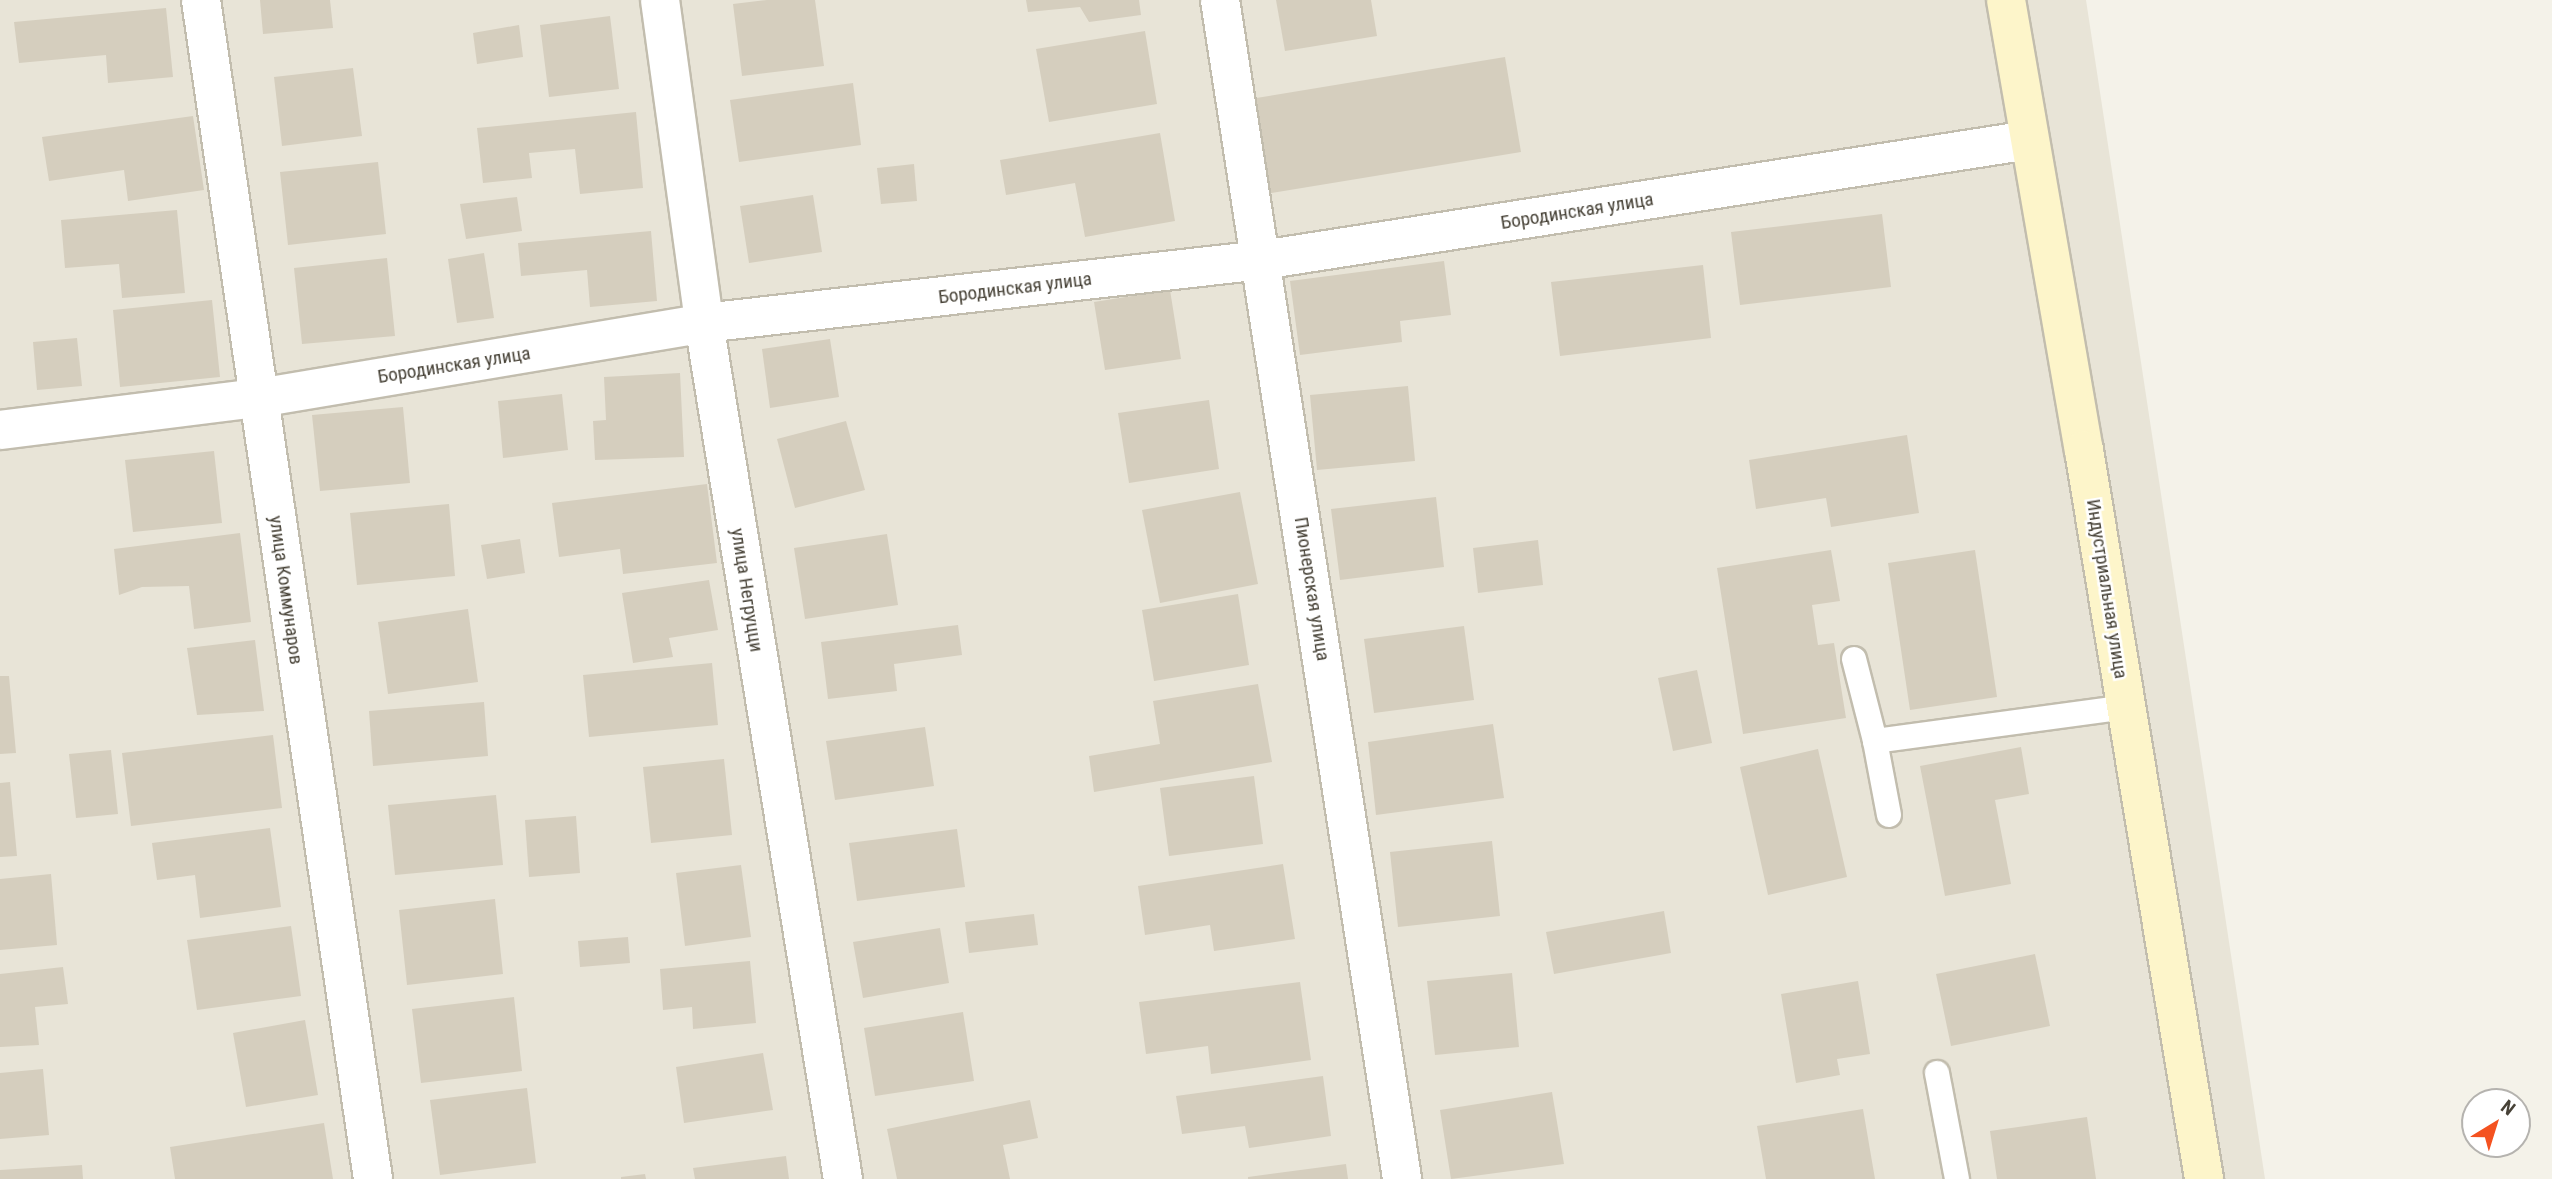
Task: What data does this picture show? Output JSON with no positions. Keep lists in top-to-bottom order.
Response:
{
  "streets": {
    "main road": ["Индустриальная улица"],
    "street": [
      "Бородинская улица",
      "Пионерская улица",
      "улица Коммунаров",
      "улица Негруцци"
    ]
  },
  "crossings": [
    ["Бородинская улица", "Пионерская улица"],
    ["Бородинская улица", "Индустриальная улица"],
    ["Бородинская улица", "улица Коммунаров"],
    ["Бородинская улица", "улица Негруцци"]
  ],
  "north": "top right"
}
